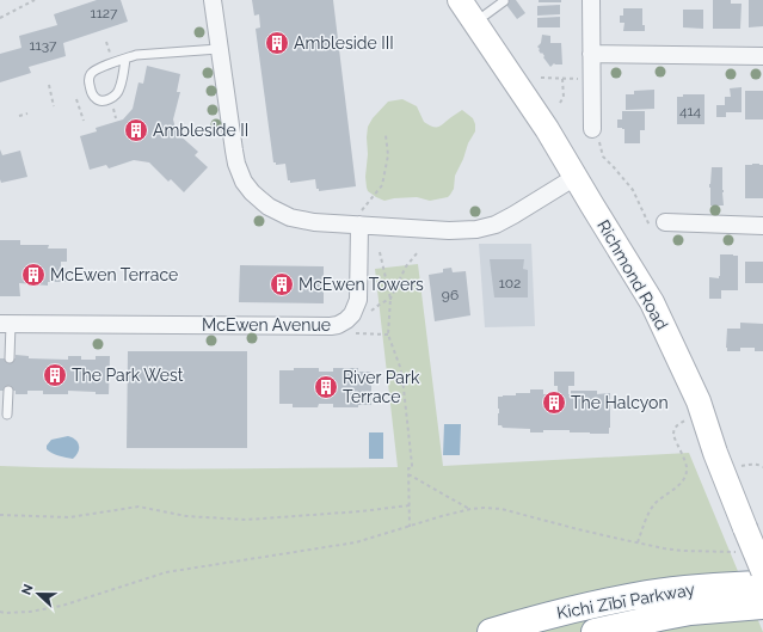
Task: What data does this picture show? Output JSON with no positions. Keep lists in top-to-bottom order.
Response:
{
  "streets": {
    "highway": ["Kichi Zībī Parkway"],
    "main road": ["Richmond Road"],
    "street": ["McEwen Avenue"]
  },
  "places": {
    "building": [
      "Ambleside III",
      "Ambleside II",
      "McEwen Terrace",
      "McEwen Towers",
      "The Park West",
      "River Park Terrace",
      "The Halcyon"
    ]
  },
  "house_numbers": [
    "1127",
    "1137",
    "414",
    "102",
    "96"
  ],
  "north": "left"
}
